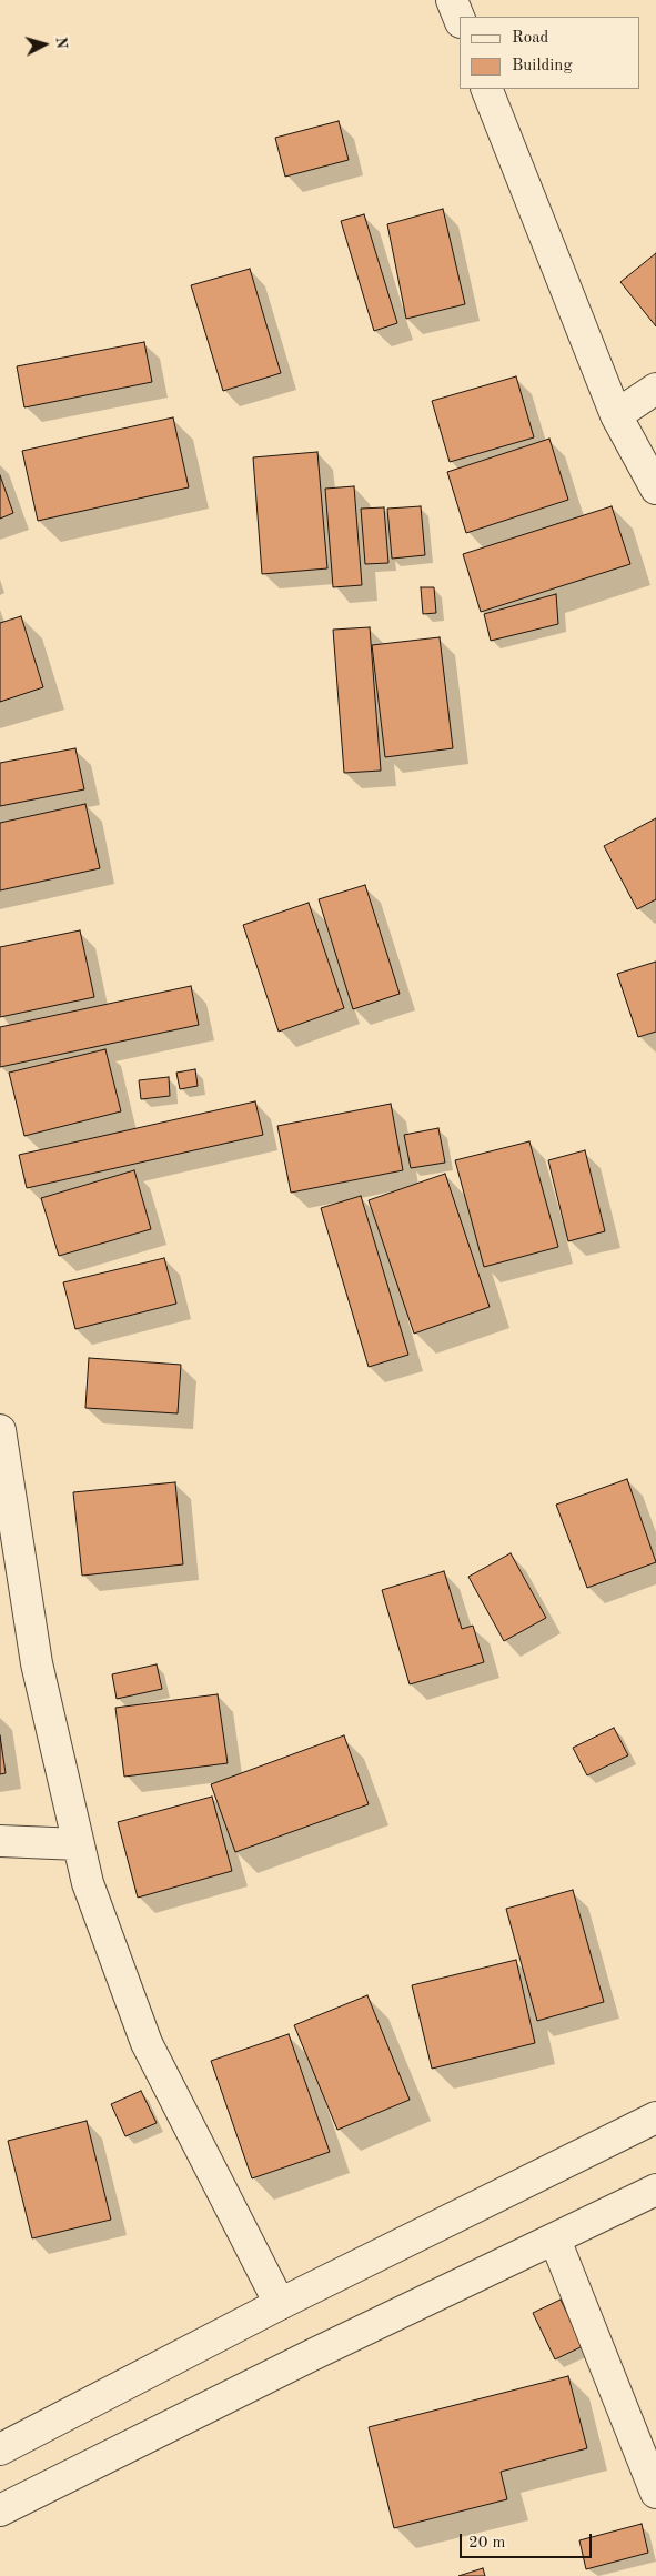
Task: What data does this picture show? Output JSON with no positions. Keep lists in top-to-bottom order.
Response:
{
  "legend": ["Road", "Building"],
  "scale_bar": "20 m",
  "north": "right"
}
